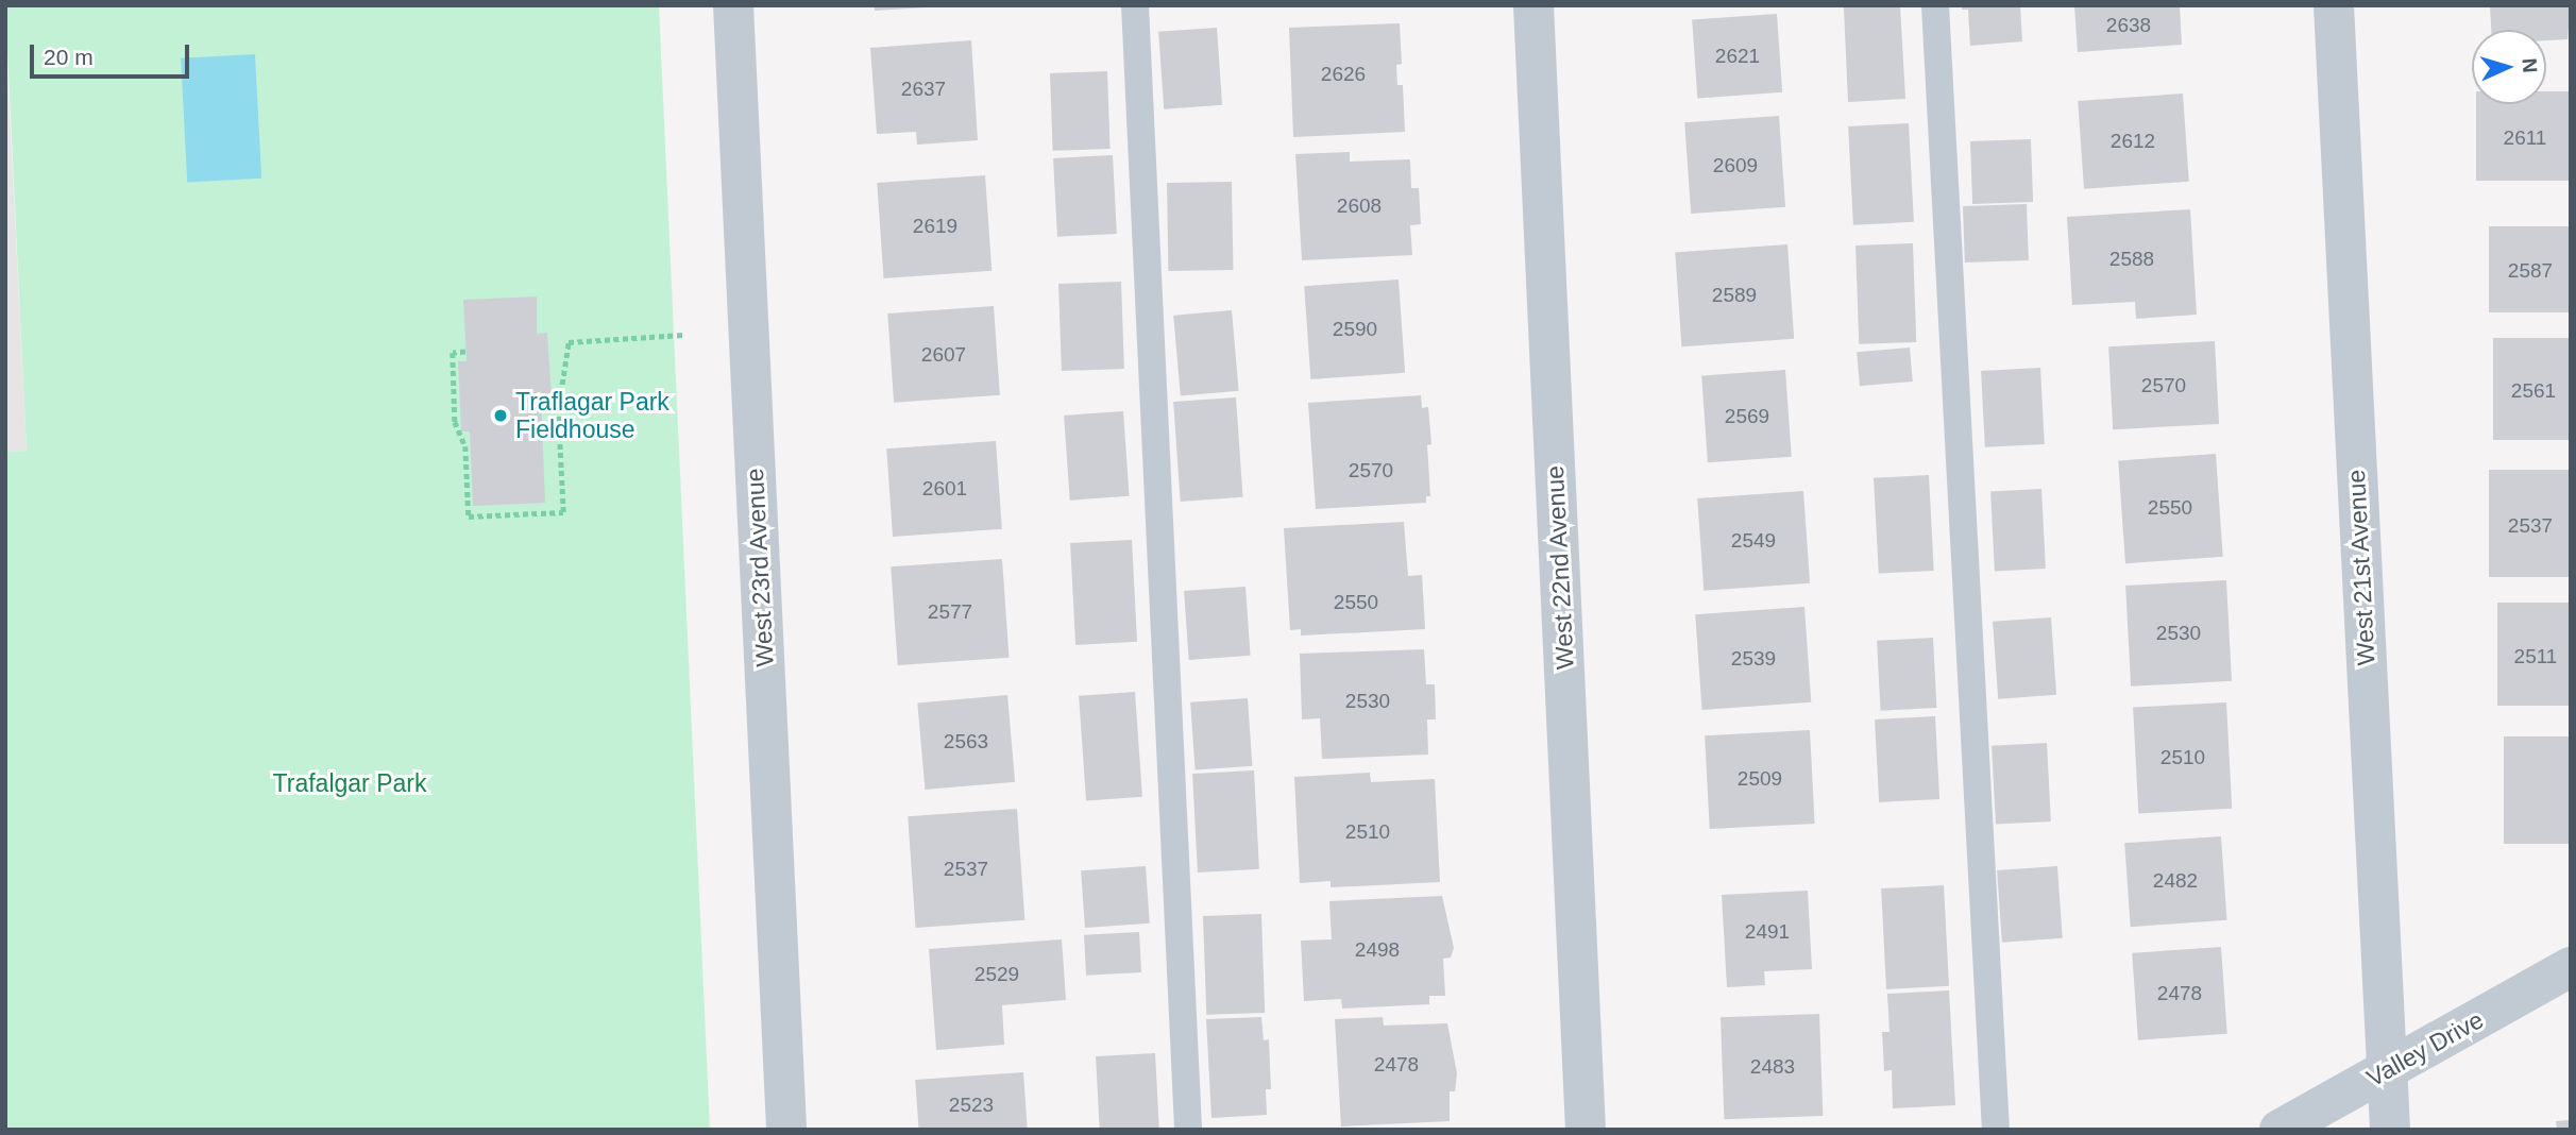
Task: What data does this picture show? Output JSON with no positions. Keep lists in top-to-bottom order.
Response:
{
  "streets": {
    "street": [
      "West 23rd Avenue",
      "West 22nd Avenue",
      "West 21st Avenue",
      "Valley Drive"
    ]
  },
  "crossings": [
    ["West 21st Avenue", "Valley Drive"]
  ],
  "parks": ["Trafalgar Park"],
  "places": ["Traflagar Park Fieldhouse"],
  "house_numbers": [
    "2638",
    "2621",
    "2626",
    "2637",
    "2611",
    "2612",
    "2609",
    "2608",
    "2619",
    "2588",
    "2587",
    "2589",
    "2590",
    "2607",
    "2570",
    "2561",
    "2569",
    "2570",
    "2601",
    "2550",
    "2537",
    "2549",
    "2550",
    "2577",
    "2530",
    "2511",
    "2539",
    "2530",
    "2563",
    "2510",
    "2509",
    "2510",
    "2537",
    "2482",
    "2491",
    "2498",
    "2529",
    "2478",
    "2478",
    "2483",
    "2523"
  ],
  "scale_bar": "20 m",
  "north": "right"
}
